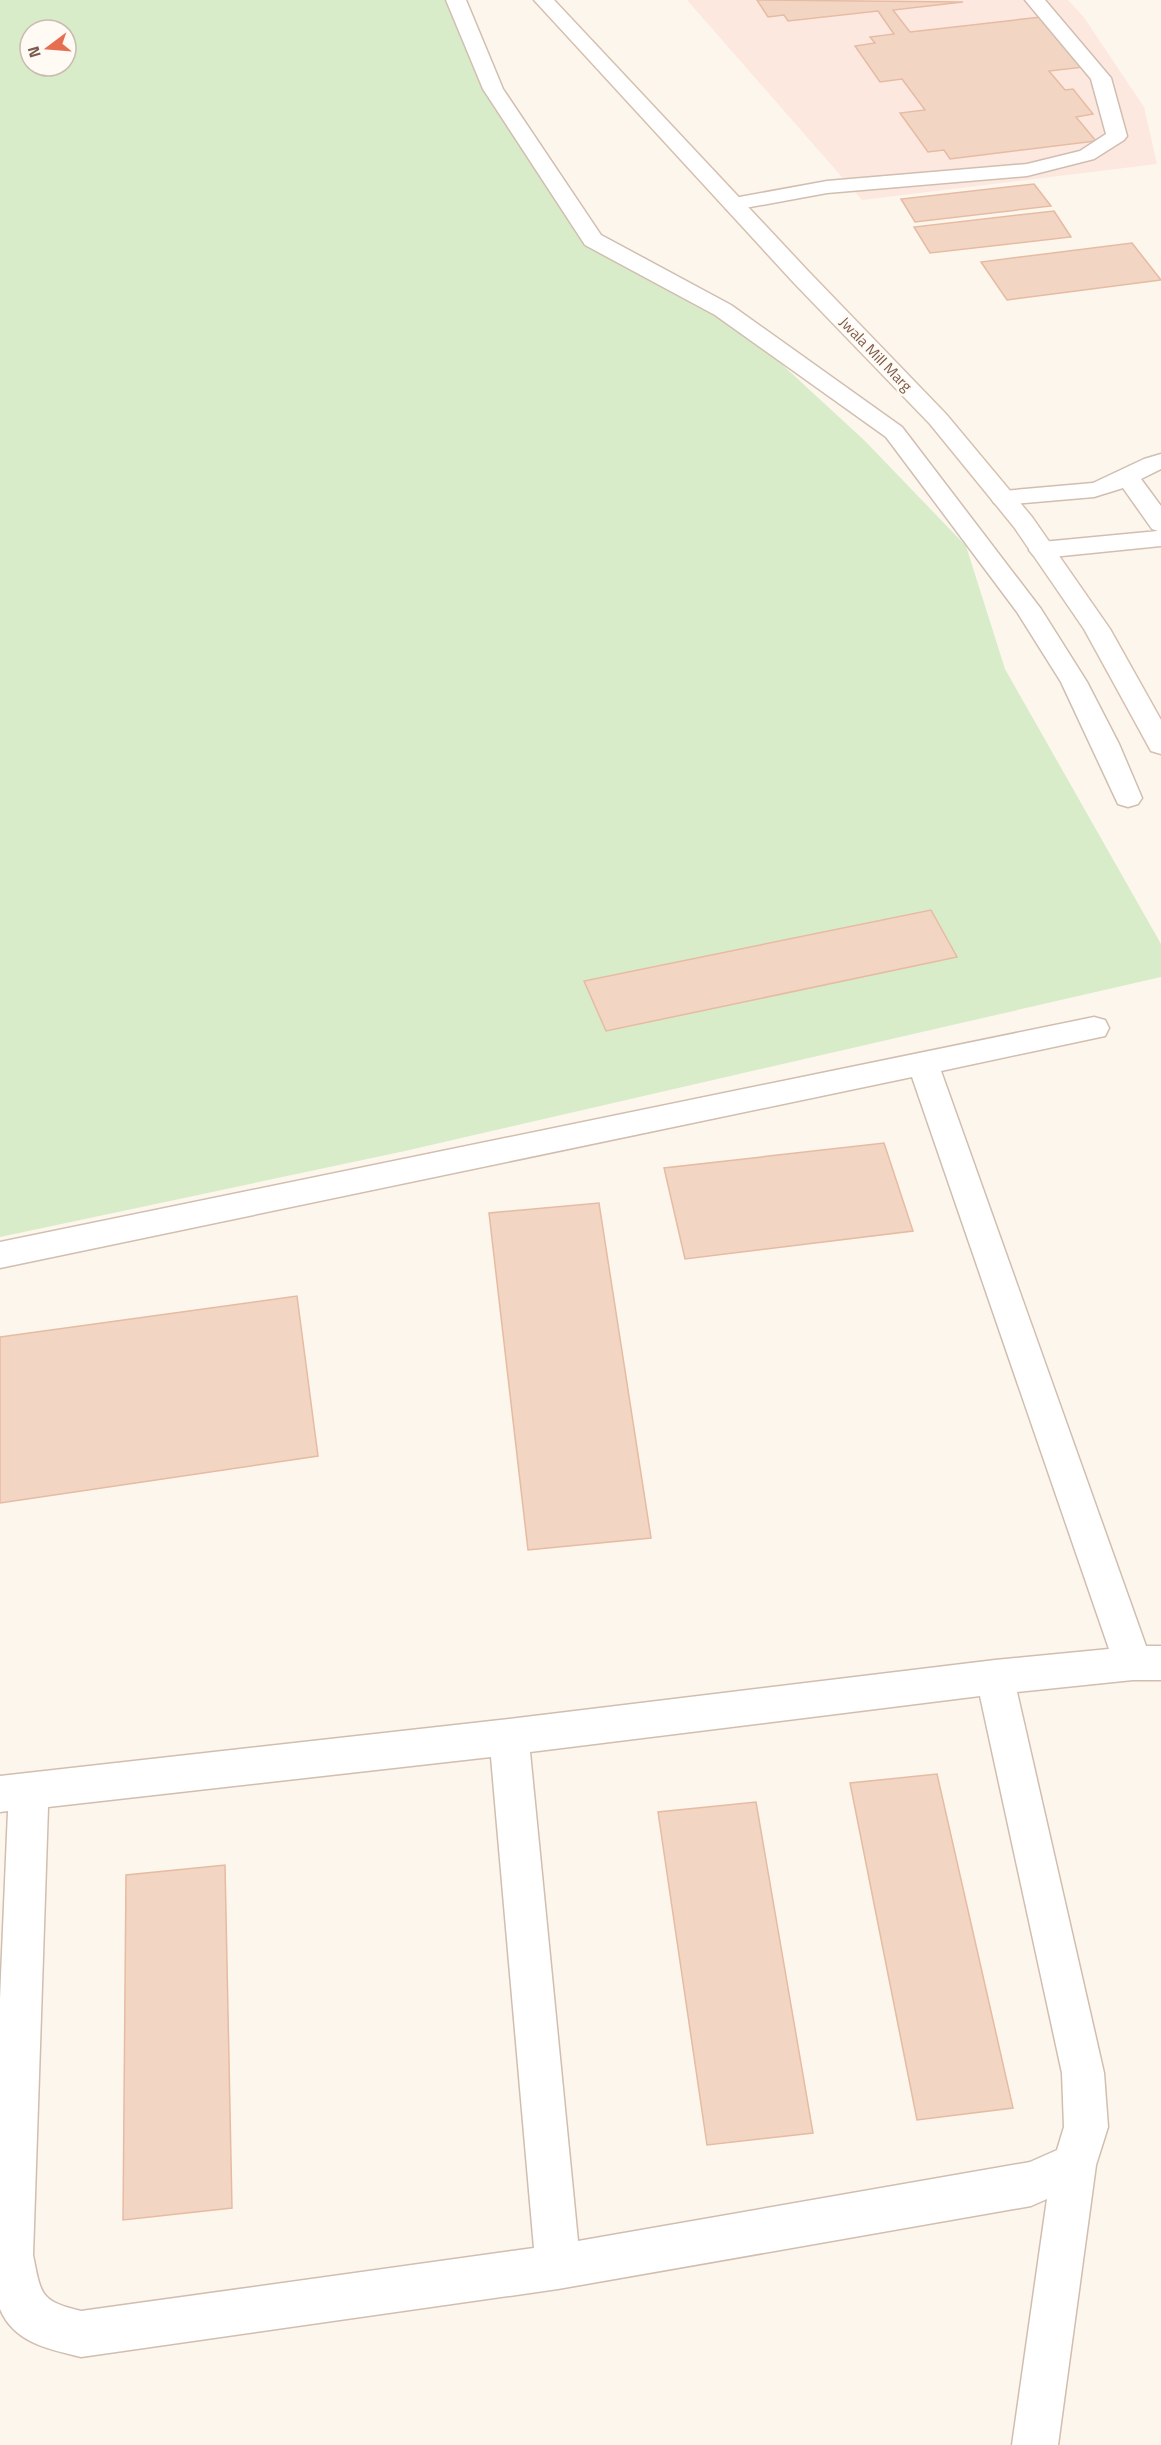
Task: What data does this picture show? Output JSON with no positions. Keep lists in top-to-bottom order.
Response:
{
  "streets": {
    "street": ["Jwala Mill Marg"]
  },
  "north": "left"
}
